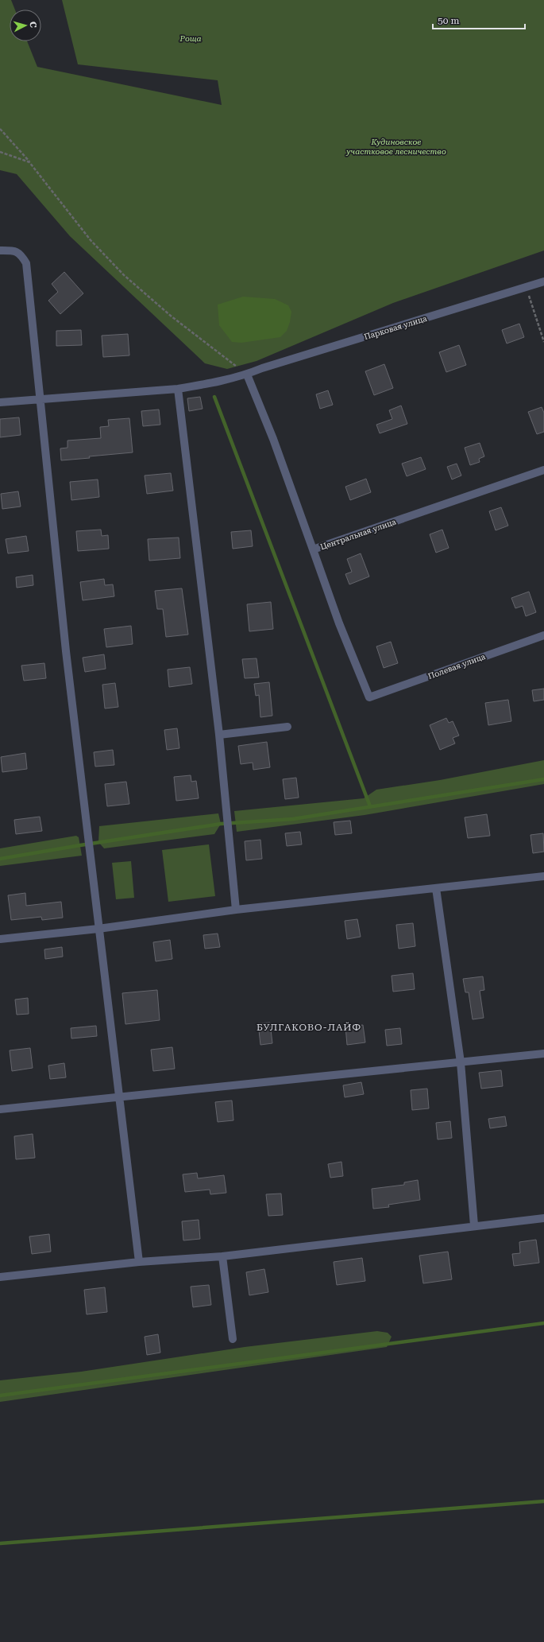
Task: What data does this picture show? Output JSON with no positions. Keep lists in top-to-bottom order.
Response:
{
  "streets": {
    "street": ["Парковая улица", "Центральная улица", "Полевая улица"]
  },
  "crossings": [
    ["Парковая улица", "Центральная улица"],
    ["Центральная улица", "Полевая улица"]
  ],
  "districts": ["БУЛГАКОВО-ЛАЙФ"],
  "parks": ["Роща", "Кудиновское участковое лесничество"],
  "scale_bar": "50 m",
  "north": "right"
}
